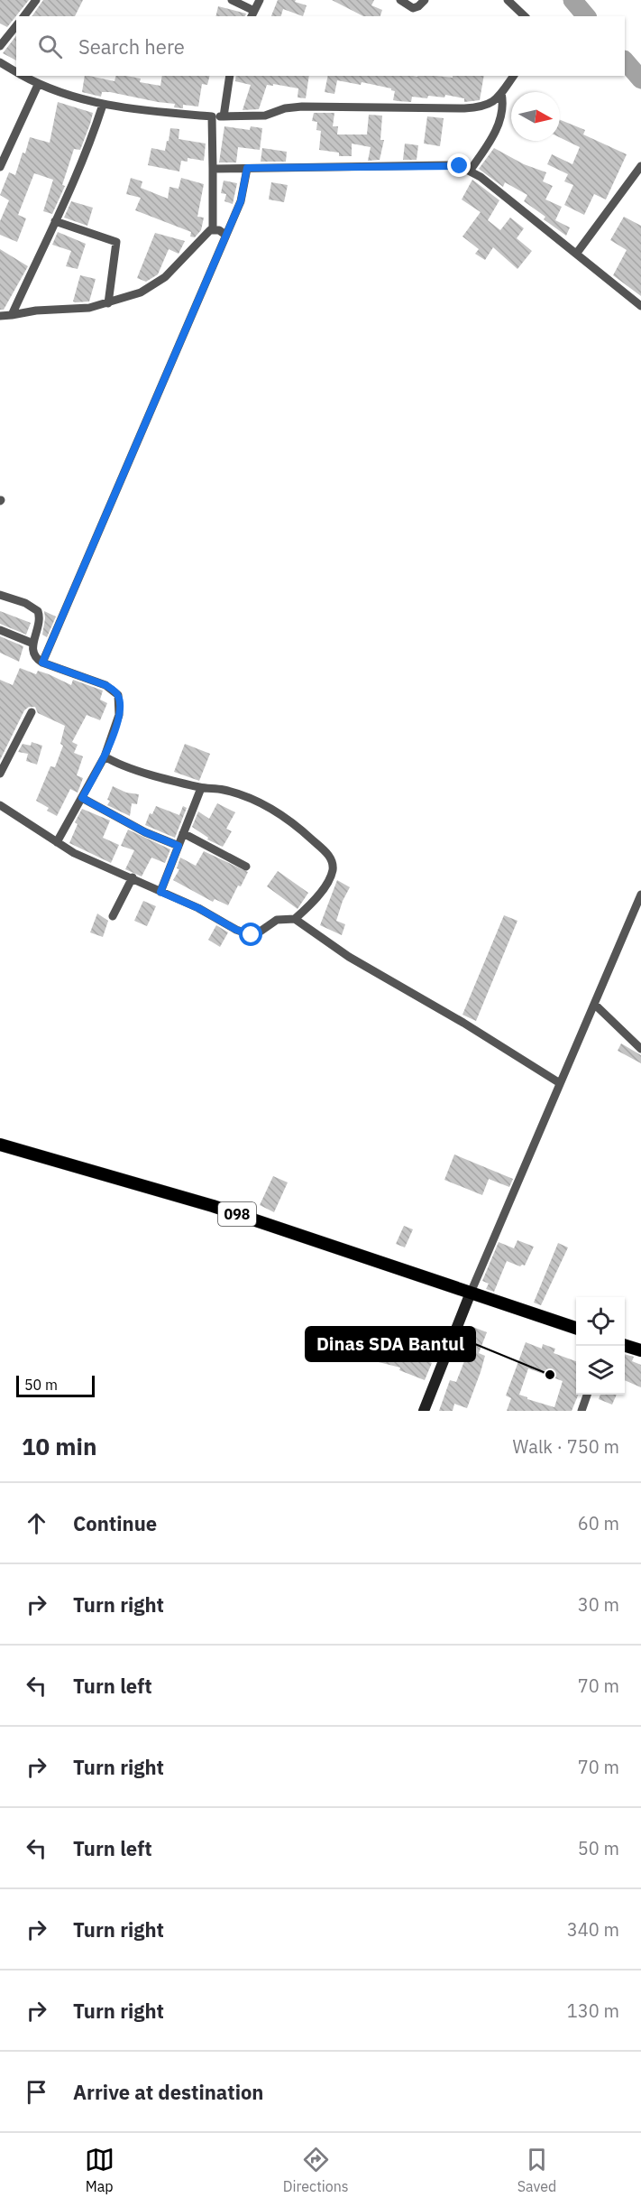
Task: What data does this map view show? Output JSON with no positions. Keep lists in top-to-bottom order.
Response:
{
  "streets": {
    "main road": ["098"]
  },
  "places": ["Dinas SDA Bantul"],
  "scale_bar": "50 m",
  "north": "right",
  "page": {
    "search": "Search here",
    "scale": "50 m",
    "heading": ["10 min", "Walk · 750 m"],
    "list": [
      ["Continue", "60 m"],
      ["Turn right", "30 m"],
      ["Turn left", "70 m"],
      ["Turn right", "70 m"],
      ["Turn left", "50 m"],
      ["Turn right", "340 m"],
      ["Turn right", "130 m"],
      "Arrive at destination"
    ],
    "nav": ["Map", "Directions", "Saved"]
  }
}
